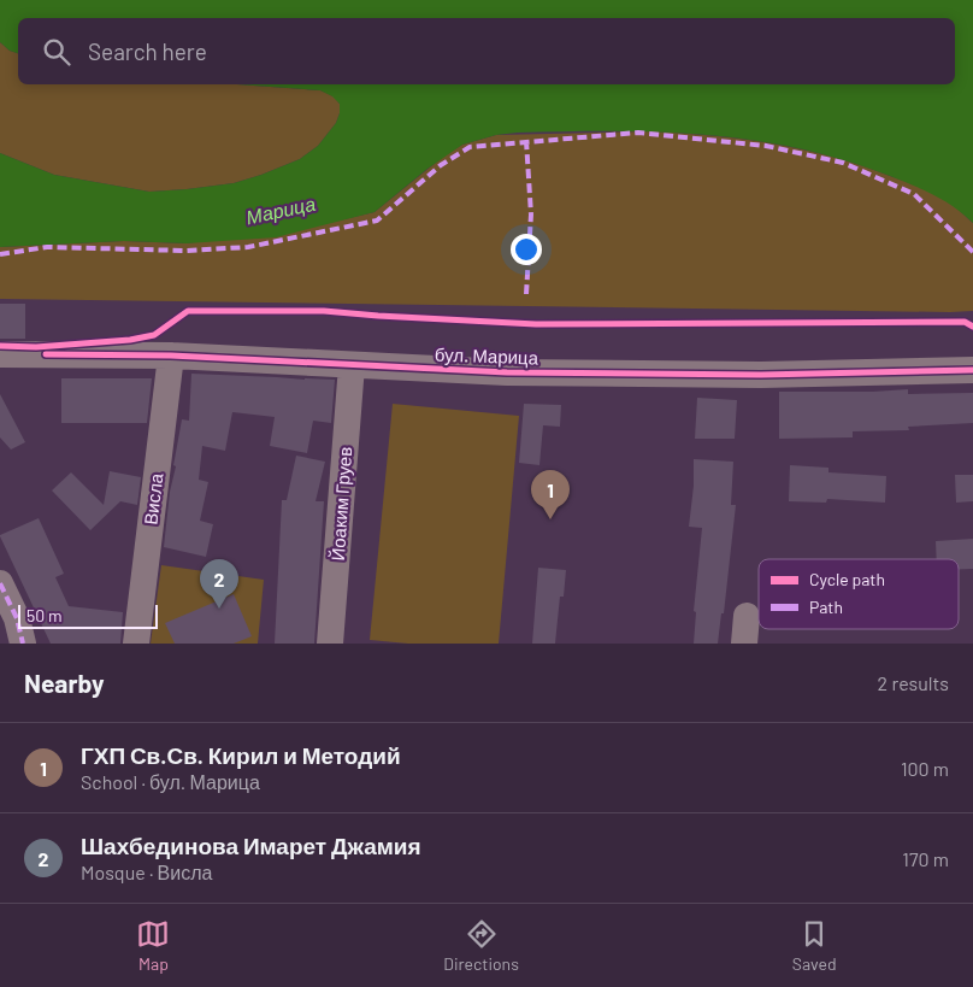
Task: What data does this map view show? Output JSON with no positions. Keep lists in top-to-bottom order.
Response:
{
  "streets": {
    "street": ["бул. Марица", "Висла", "Йоаким Груев"]
  },
  "crossings": [
    ["бул. Марица", "Висла"],
    ["бул. Марица", "Йоаким Груев"]
  ],
  "water": ["Марица"],
  "legend": ["Cycle path", "Path"],
  "scale_bar": "50 m",
  "page": {
    "search": "Search here",
    "pins": ["1", "2"],
    "scale": "50 m",
    "heading": ["Nearby", "2 results"],
    "list": [
      {
        "mark": "1",
        "name": "ГХП Св.Св. Кирил и Методий",
        "note": "School · бул. Марица",
        "value": "100 m"
      },
      {
        "mark": "2",
        "name": "Шахбединова Имарет Джамия",
        "note": "Mosque · Висла",
        "value": "170 m"
      }
    ],
    "nav": ["Map", "Directions", "Saved"]
  }
}
